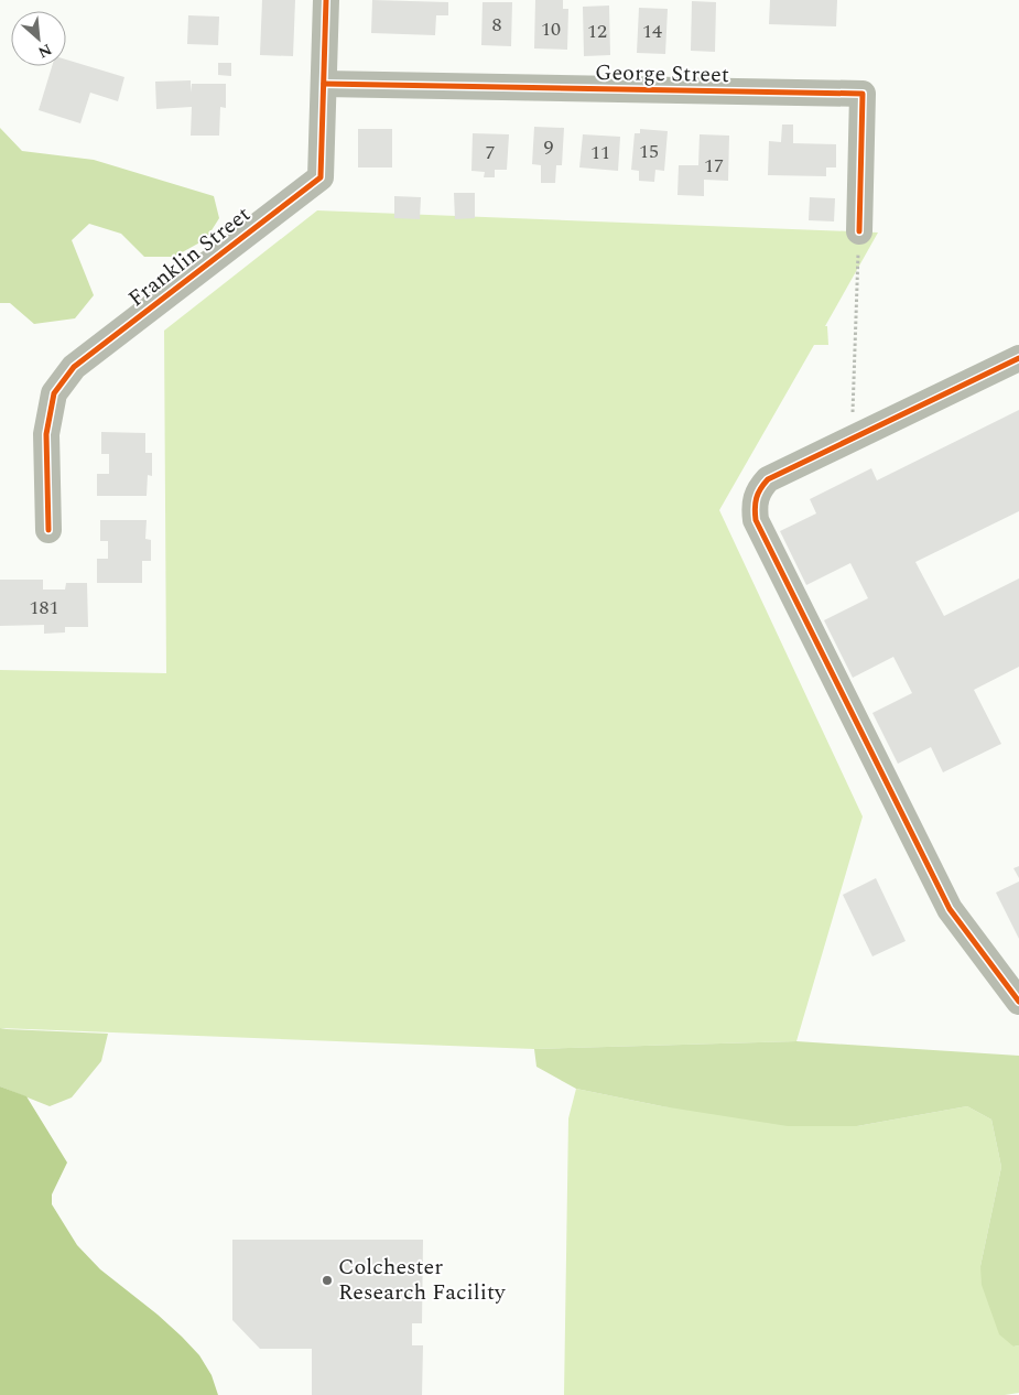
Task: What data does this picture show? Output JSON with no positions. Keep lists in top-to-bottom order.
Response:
{
  "streets": {
    "street": ["George Street", "Franklin Street"]
  },
  "crossings": [
    ["George Street", "Franklin Street"]
  ],
  "places": ["Colchester Research Facility"],
  "house_numbers": [
    "8",
    "10",
    "12",
    "14",
    "9",
    "15",
    "7",
    "11",
    "17",
    "181"
  ],
  "north": "bottom right"
}
